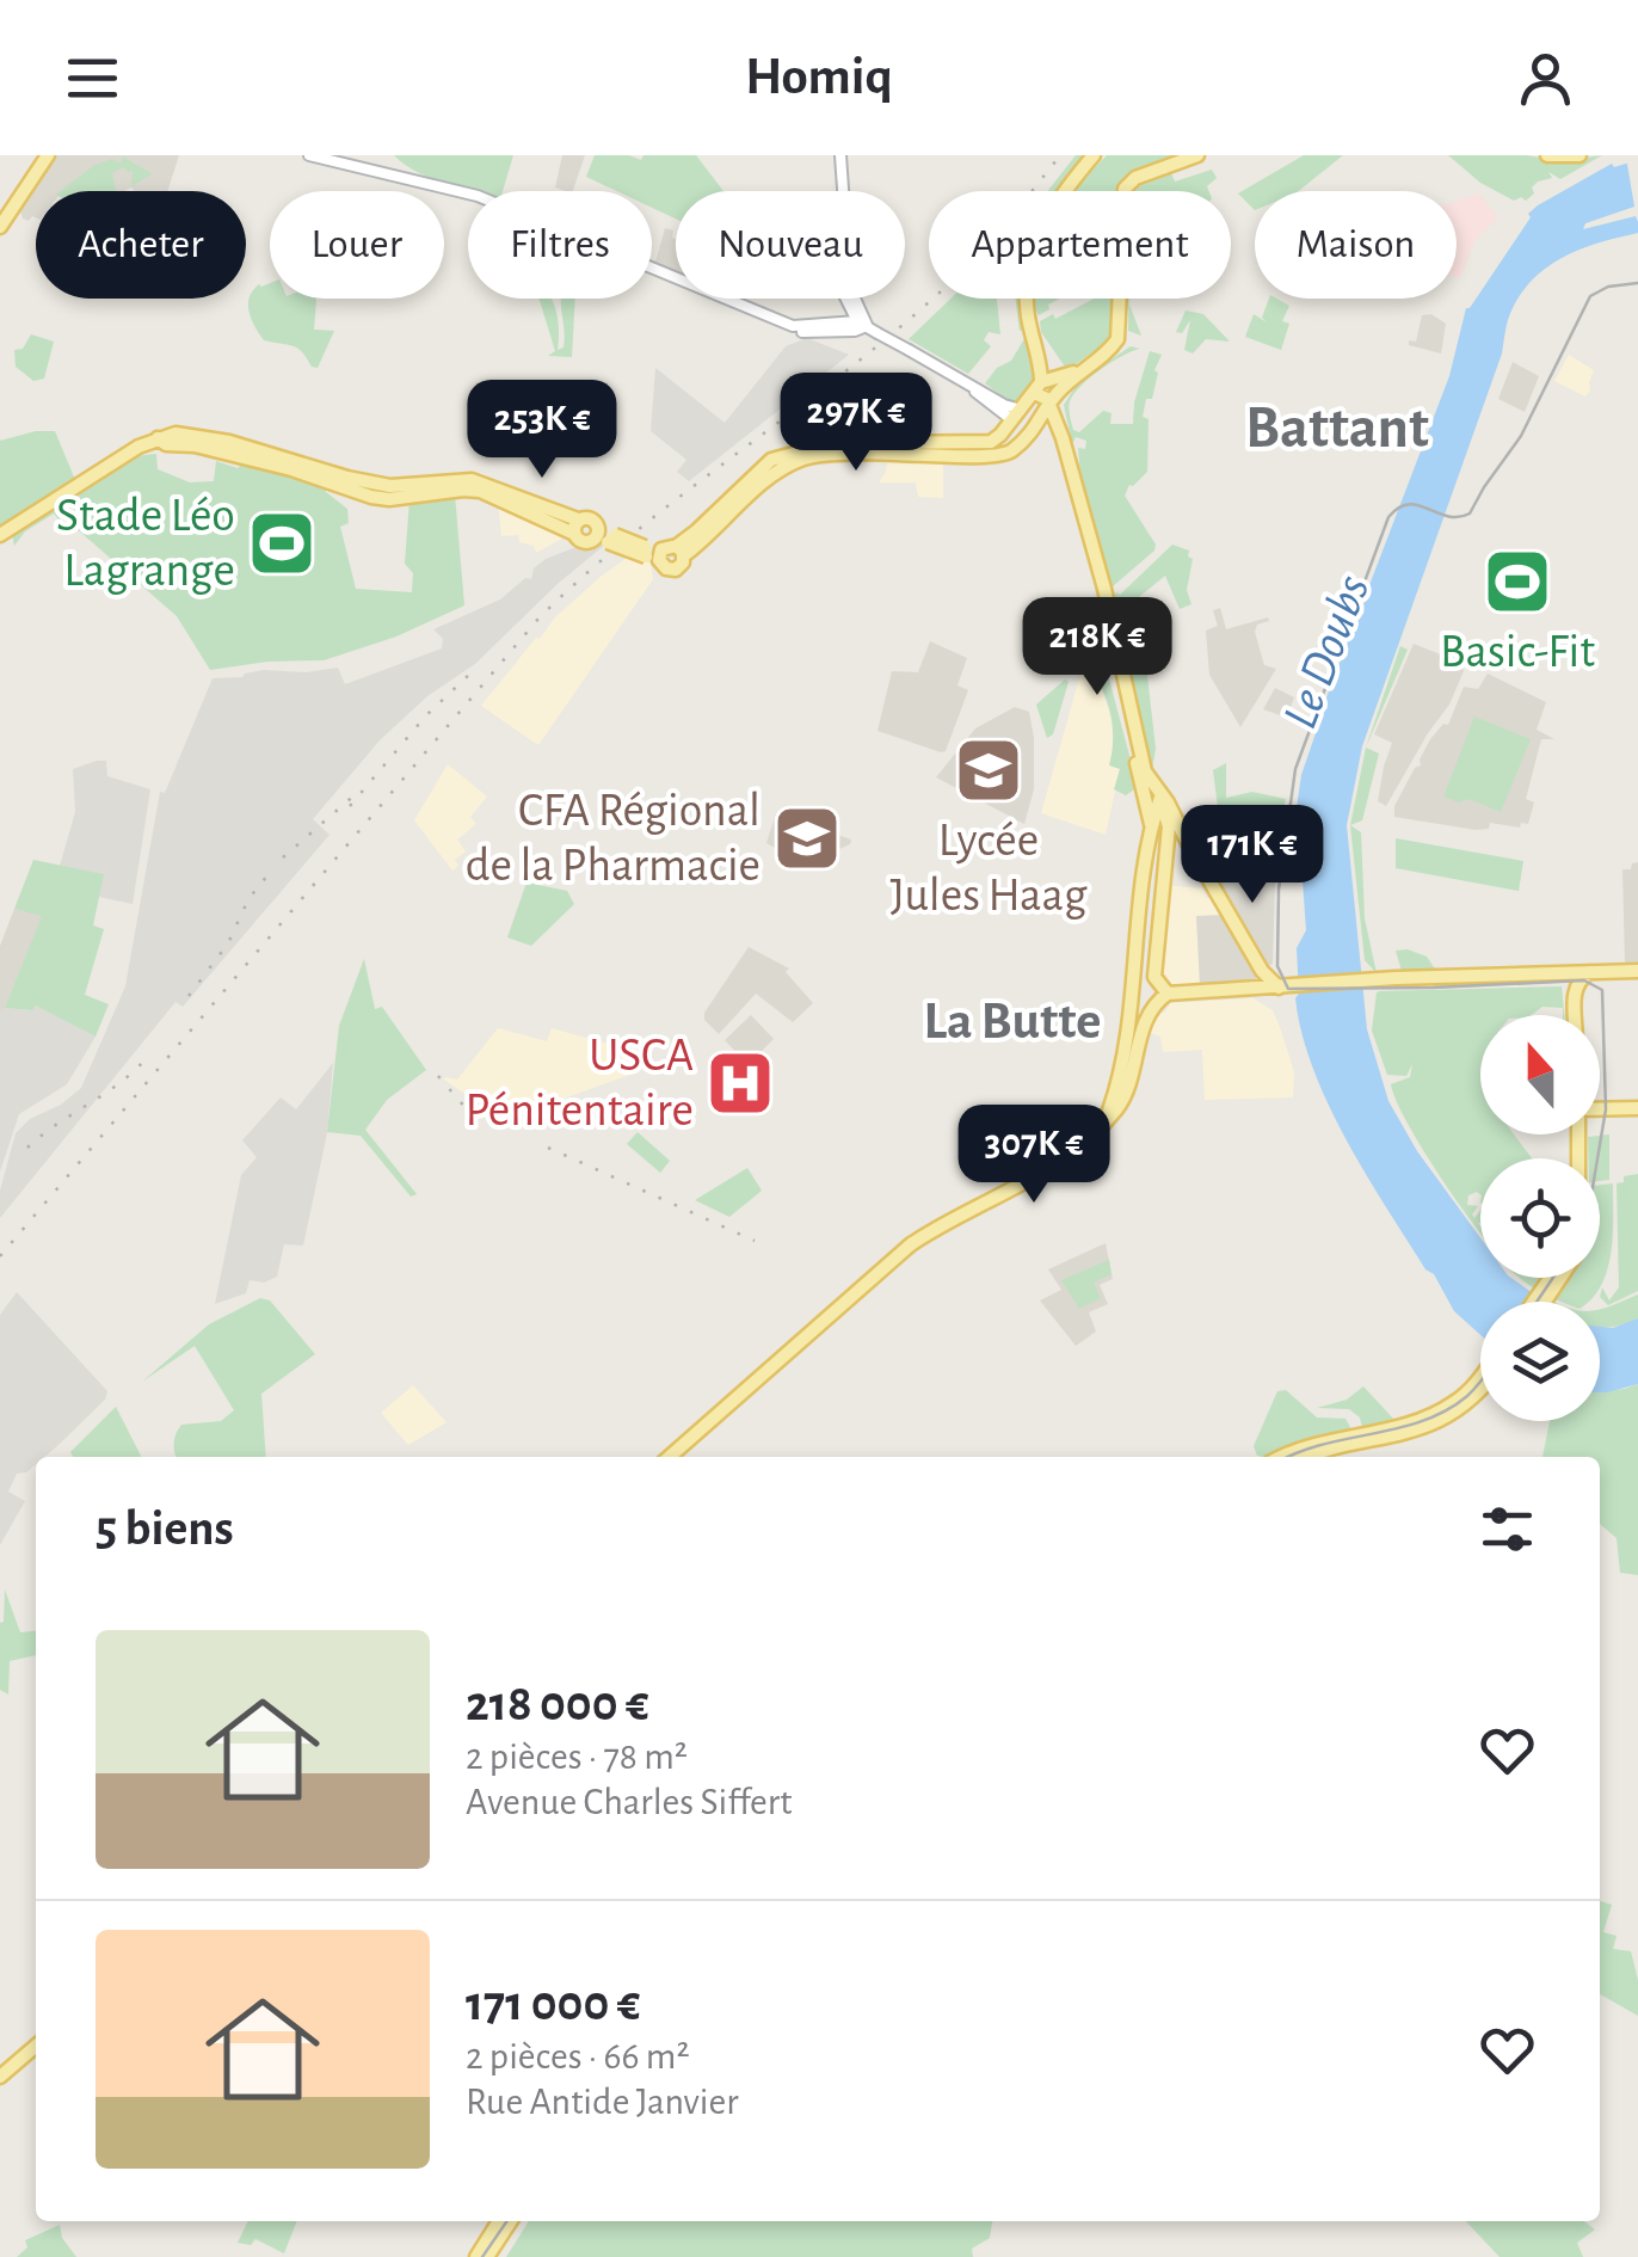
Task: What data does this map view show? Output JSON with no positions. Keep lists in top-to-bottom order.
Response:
{
  "districts": ["Battant", "La Butte"],
  "water": ["Le Doubs"],
  "places": {
    "sports": ["Stade Léo Lagrange", "Basic-Fit"],
    "school or university": ["Lycée Jules Haag", "CFA Régional de la Pharmacie"],
    "hospital": ["USCA Pénitentaire"]
  },
  "north": "top",
  "page": {
    "header": "Homiq",
    "chip": [
      "Acheter",
      "Louer",
      "Filtres",
      "Nouveau",
      "Appartement",
      "Maison"
    ],
    "price": [
      "297K €",
      "253K €",
      "218K €",
      "171K €",
      "307K €"
    ],
    "heading": "5 biens",
    "list": [
      {
        "name": "218 000 €",
        "note": "2 pièces · 78 m² · Avenue Charles Siffert"
      },
      {
        "name": "171 000 €",
        "note": "2 pièces · 66 m² · Rue Antide Janvier"
      }
    ]
  }
}
